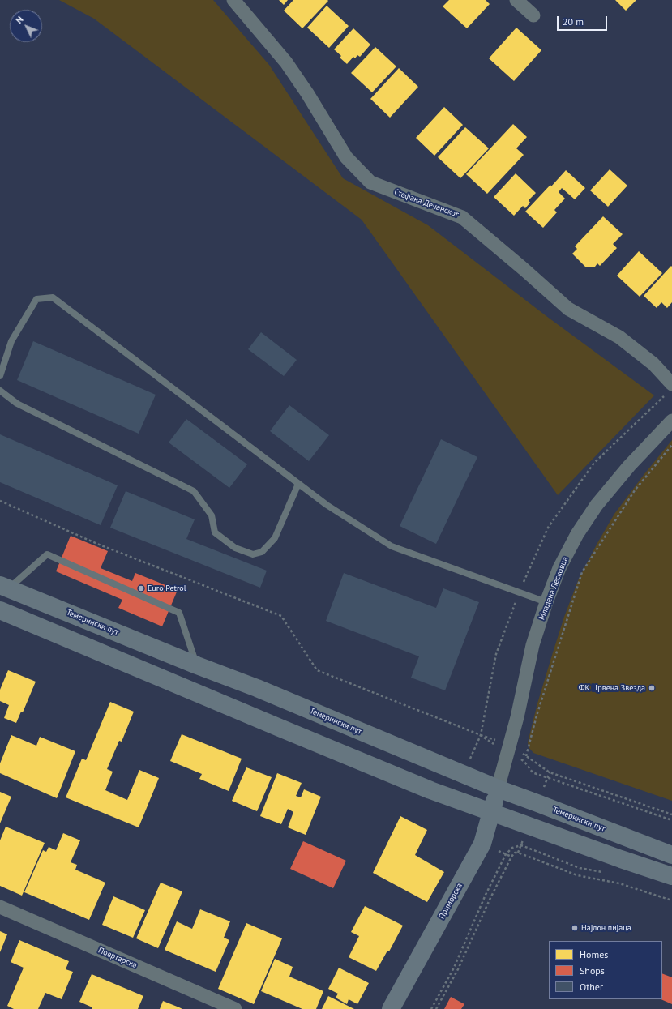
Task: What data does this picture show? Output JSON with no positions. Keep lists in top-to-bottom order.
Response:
{
  "streets": {
    "main road": ["Темерински пут", "Приморска"],
    "street": ["Стефана Дечанског", "Младена Лесковца", "Повртарска"]
  },
  "crossings": [
    ["Младена Лесковца", "Темерински пут"],
    ["Младена Лесковца", "Приморска"],
    ["Темерински пут", "Приморска"]
  ],
  "places": ["Euro Petrol", "ФК Црвена Звезда", "Најлон пијаца"],
  "legend": ["Homes", "Shops", "Other"],
  "scale_bar": "20 m",
  "north": "top left"
}
